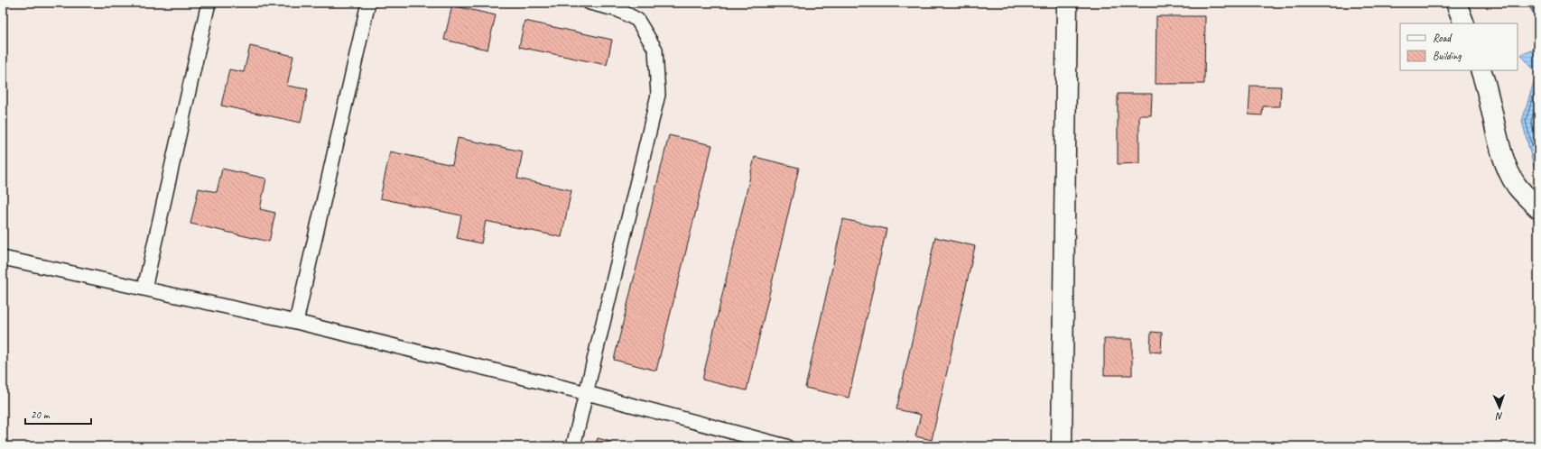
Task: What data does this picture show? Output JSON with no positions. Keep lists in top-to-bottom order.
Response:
{
  "legend": ["Road", "Building"],
  "scale_bar": "20 m",
  "north": "bottom"
}
